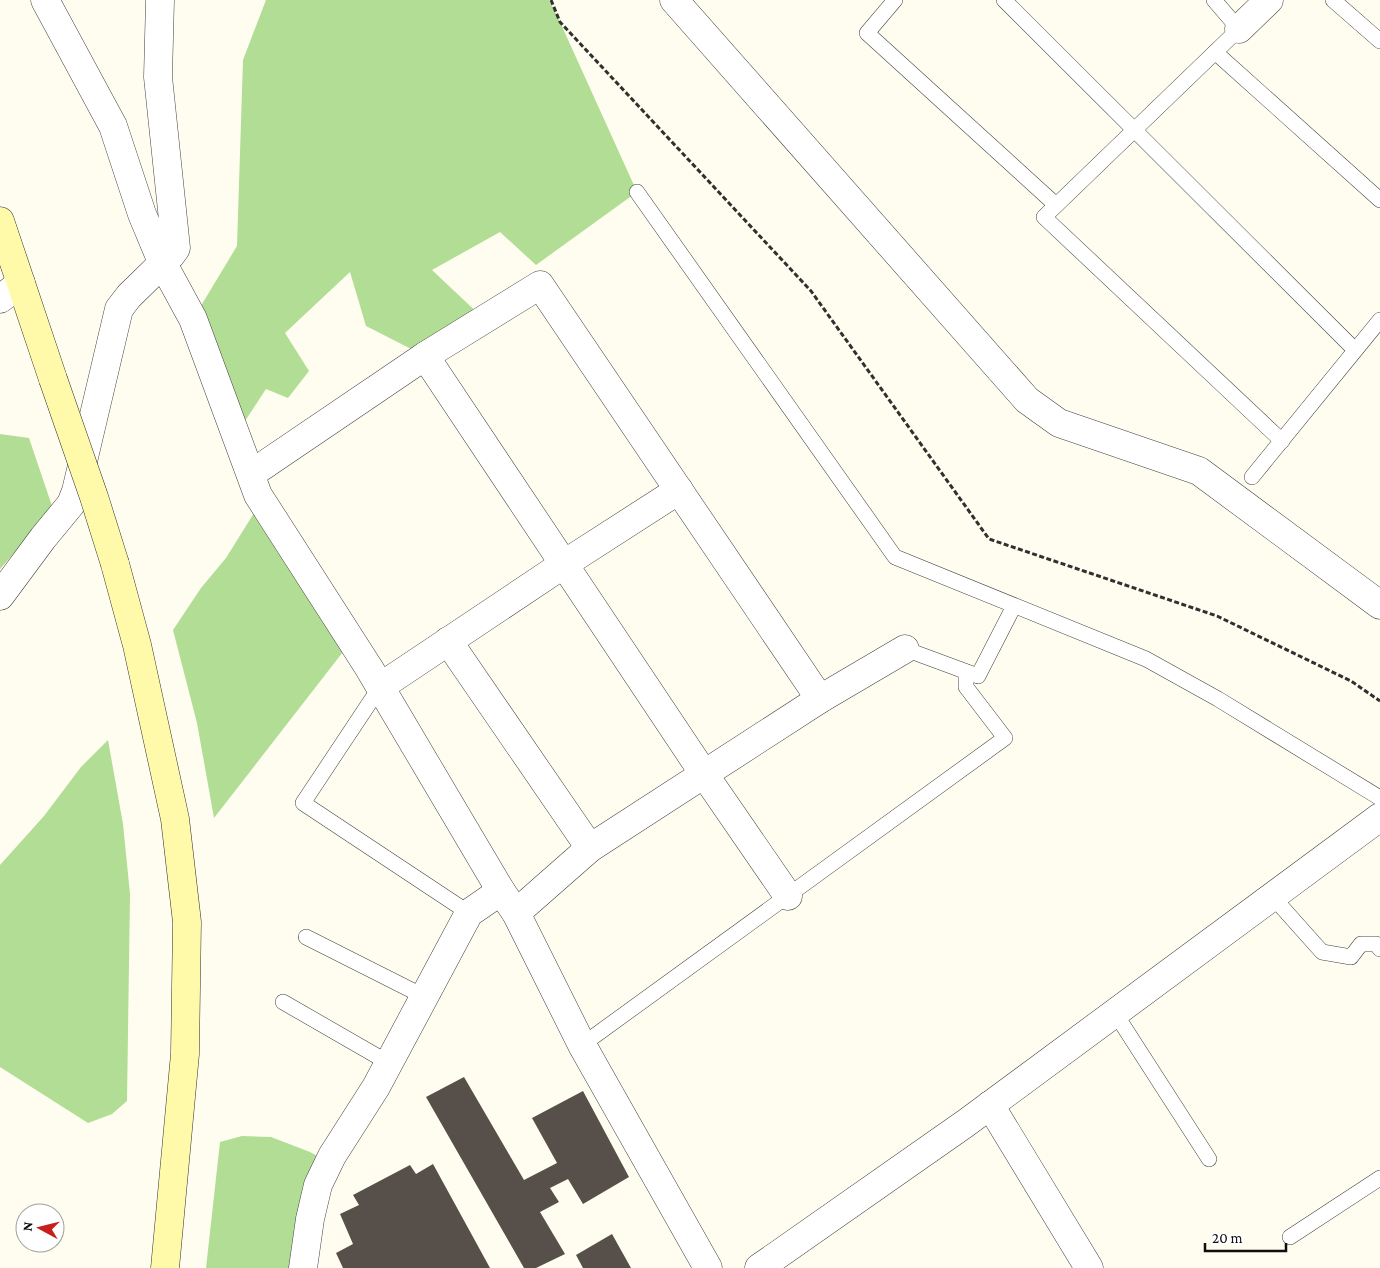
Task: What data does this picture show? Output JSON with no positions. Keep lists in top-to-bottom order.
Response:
{
  "scale_bar": "20 m",
  "north": "left"
}
